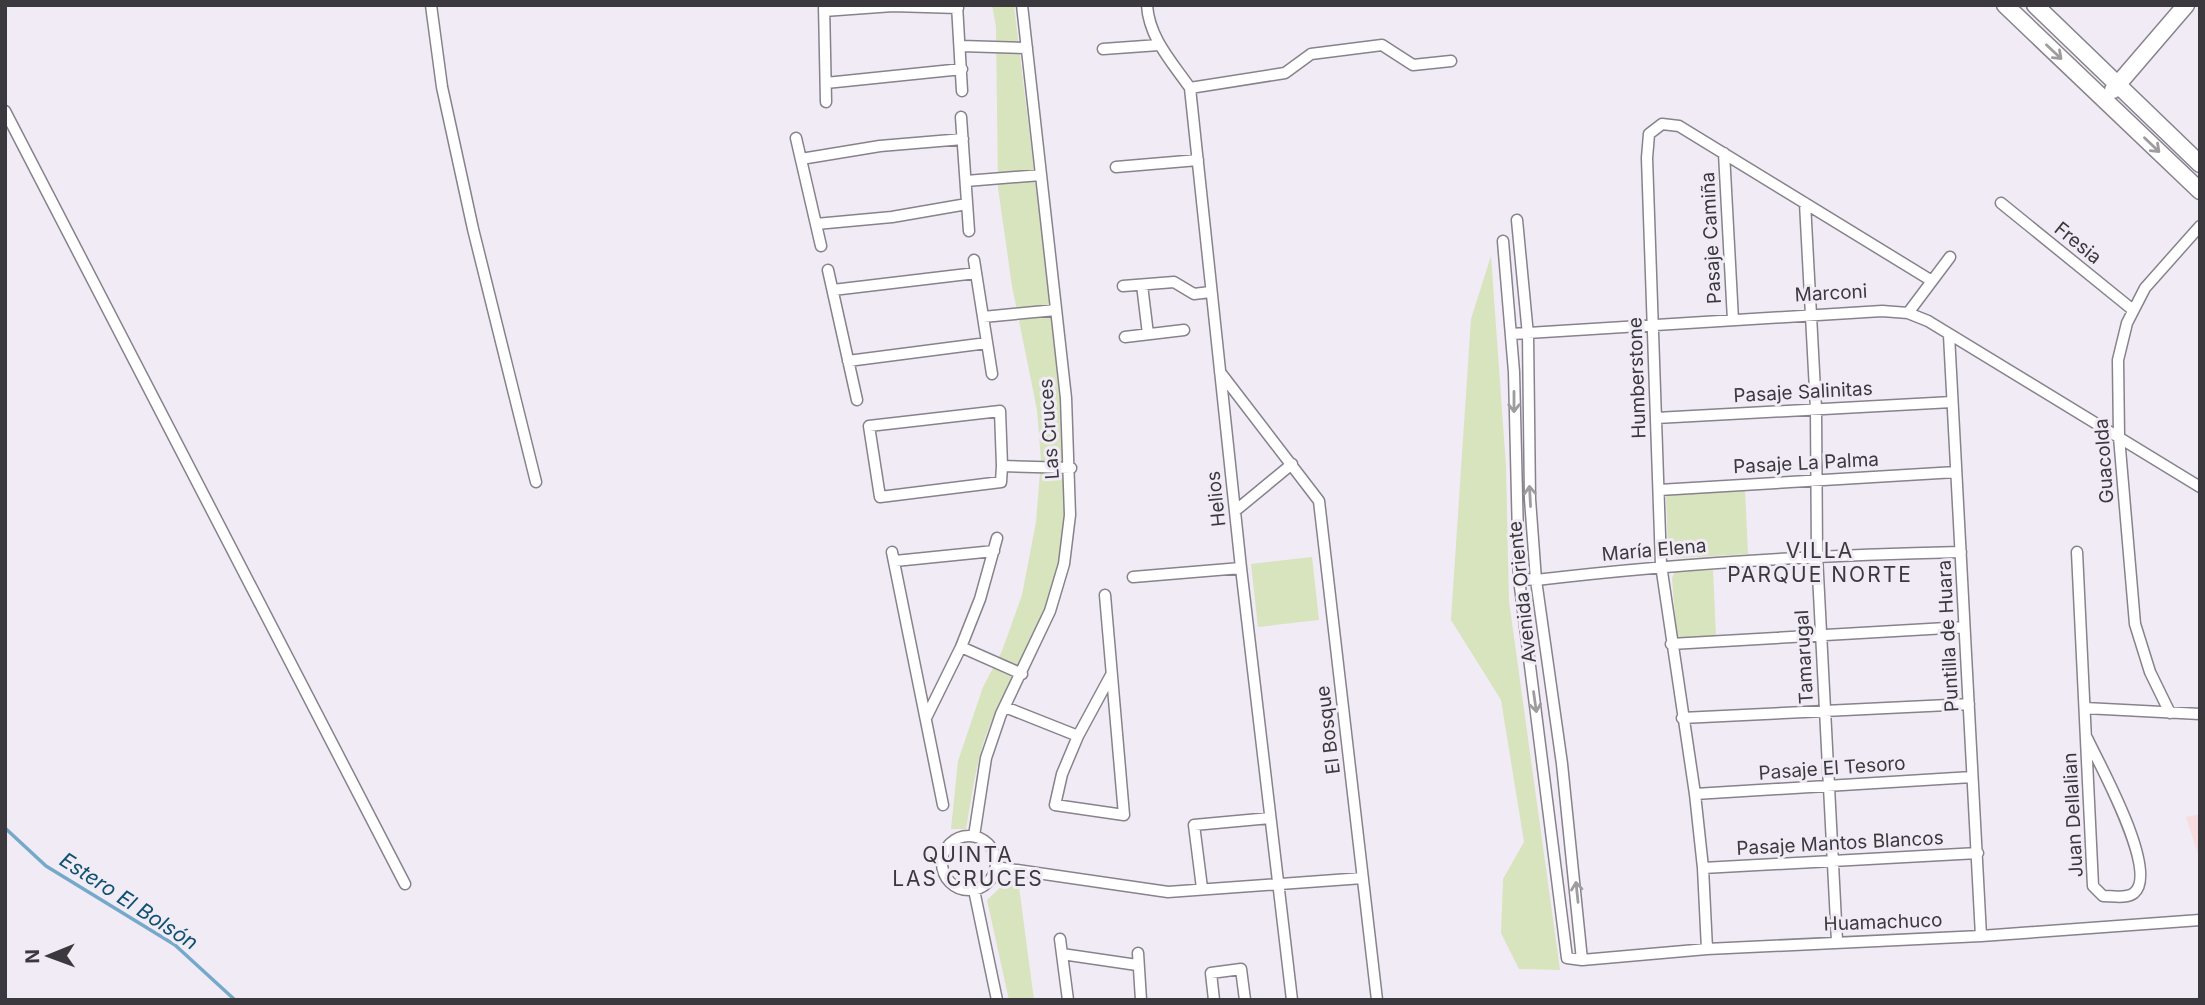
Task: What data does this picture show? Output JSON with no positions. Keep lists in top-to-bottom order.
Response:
{
  "streets": {
    "street": [
      "Pasaje Camiña",
      "Fresia",
      "Marconi",
      "Humberstone",
      "Pasaje Salinitas",
      "Las Cruces",
      "Guacolda",
      "Pasaje La Palma",
      "Helios",
      "María Elena",
      "Avenida Oriente",
      "Puntilla de Huara",
      "Tamarugal",
      "El Bosque",
      "Pasaje El Tesoro",
      "Juan Dellalian",
      "Pasaje Mantos Blancos",
      "Huamachuco"
    ]
  },
  "crossings": [
    ["Pasaje Camiña", "Marconi"],
    ["Pasaje Camiña", "Humberstone"],
    ["Fresia", "Guacolda"],
    ["Marconi", "Humberstone"],
    ["Marconi", "Guacolda"],
    ["Marconi", "Avenida Oriente"],
    ["Marconi", "Puntilla de Huara"],
    ["Marconi", "Tamarugal"],
    ["Humberstone", "Pasaje Salinitas"],
    ["Humberstone", "Pasaje La Palma"],
    ["Humberstone", "María Elena"],
    ["Humberstone", "Tamarugal"],
    ["Humberstone", "Pasaje El Tesoro"],
    ["Humberstone", "Pasaje Mantos Blancos"],
    ["Humberstone", "Huamachuco"],
    ["Pasaje Salinitas", "Puntilla de Huara"],
    ["Pasaje Salinitas", "Tamarugal"],
    ["Pasaje La Palma", "Puntilla de Huara"],
    ["Pasaje La Palma", "Tamarugal"],
    ["Helios", "El Bosque"],
    ["María Elena", "Avenida Oriente"],
    ["María Elena", "Puntilla de Huara"],
    ["María Elena", "Tamarugal"],
    ["Avenida Oriente", "Huamachuco"],
    ["Puntilla de Huara", "Pasaje El Tesoro"],
    ["Puntilla de Huara", "Pasaje Mantos Blancos"],
    ["Puntilla de Huara", "Huamachuco"],
    ["Tamarugal", "Pasaje El Tesoro"],
    ["Tamarugal", "Pasaje Mantos Blancos"],
    ["Tamarugal", "Huamachuco"]
  ],
  "districts": ["VILLA PARQUE NORTE", "QUINTA LAS CRUCES"],
  "water": ["Estero El Bolsón"],
  "north": "left"
}
